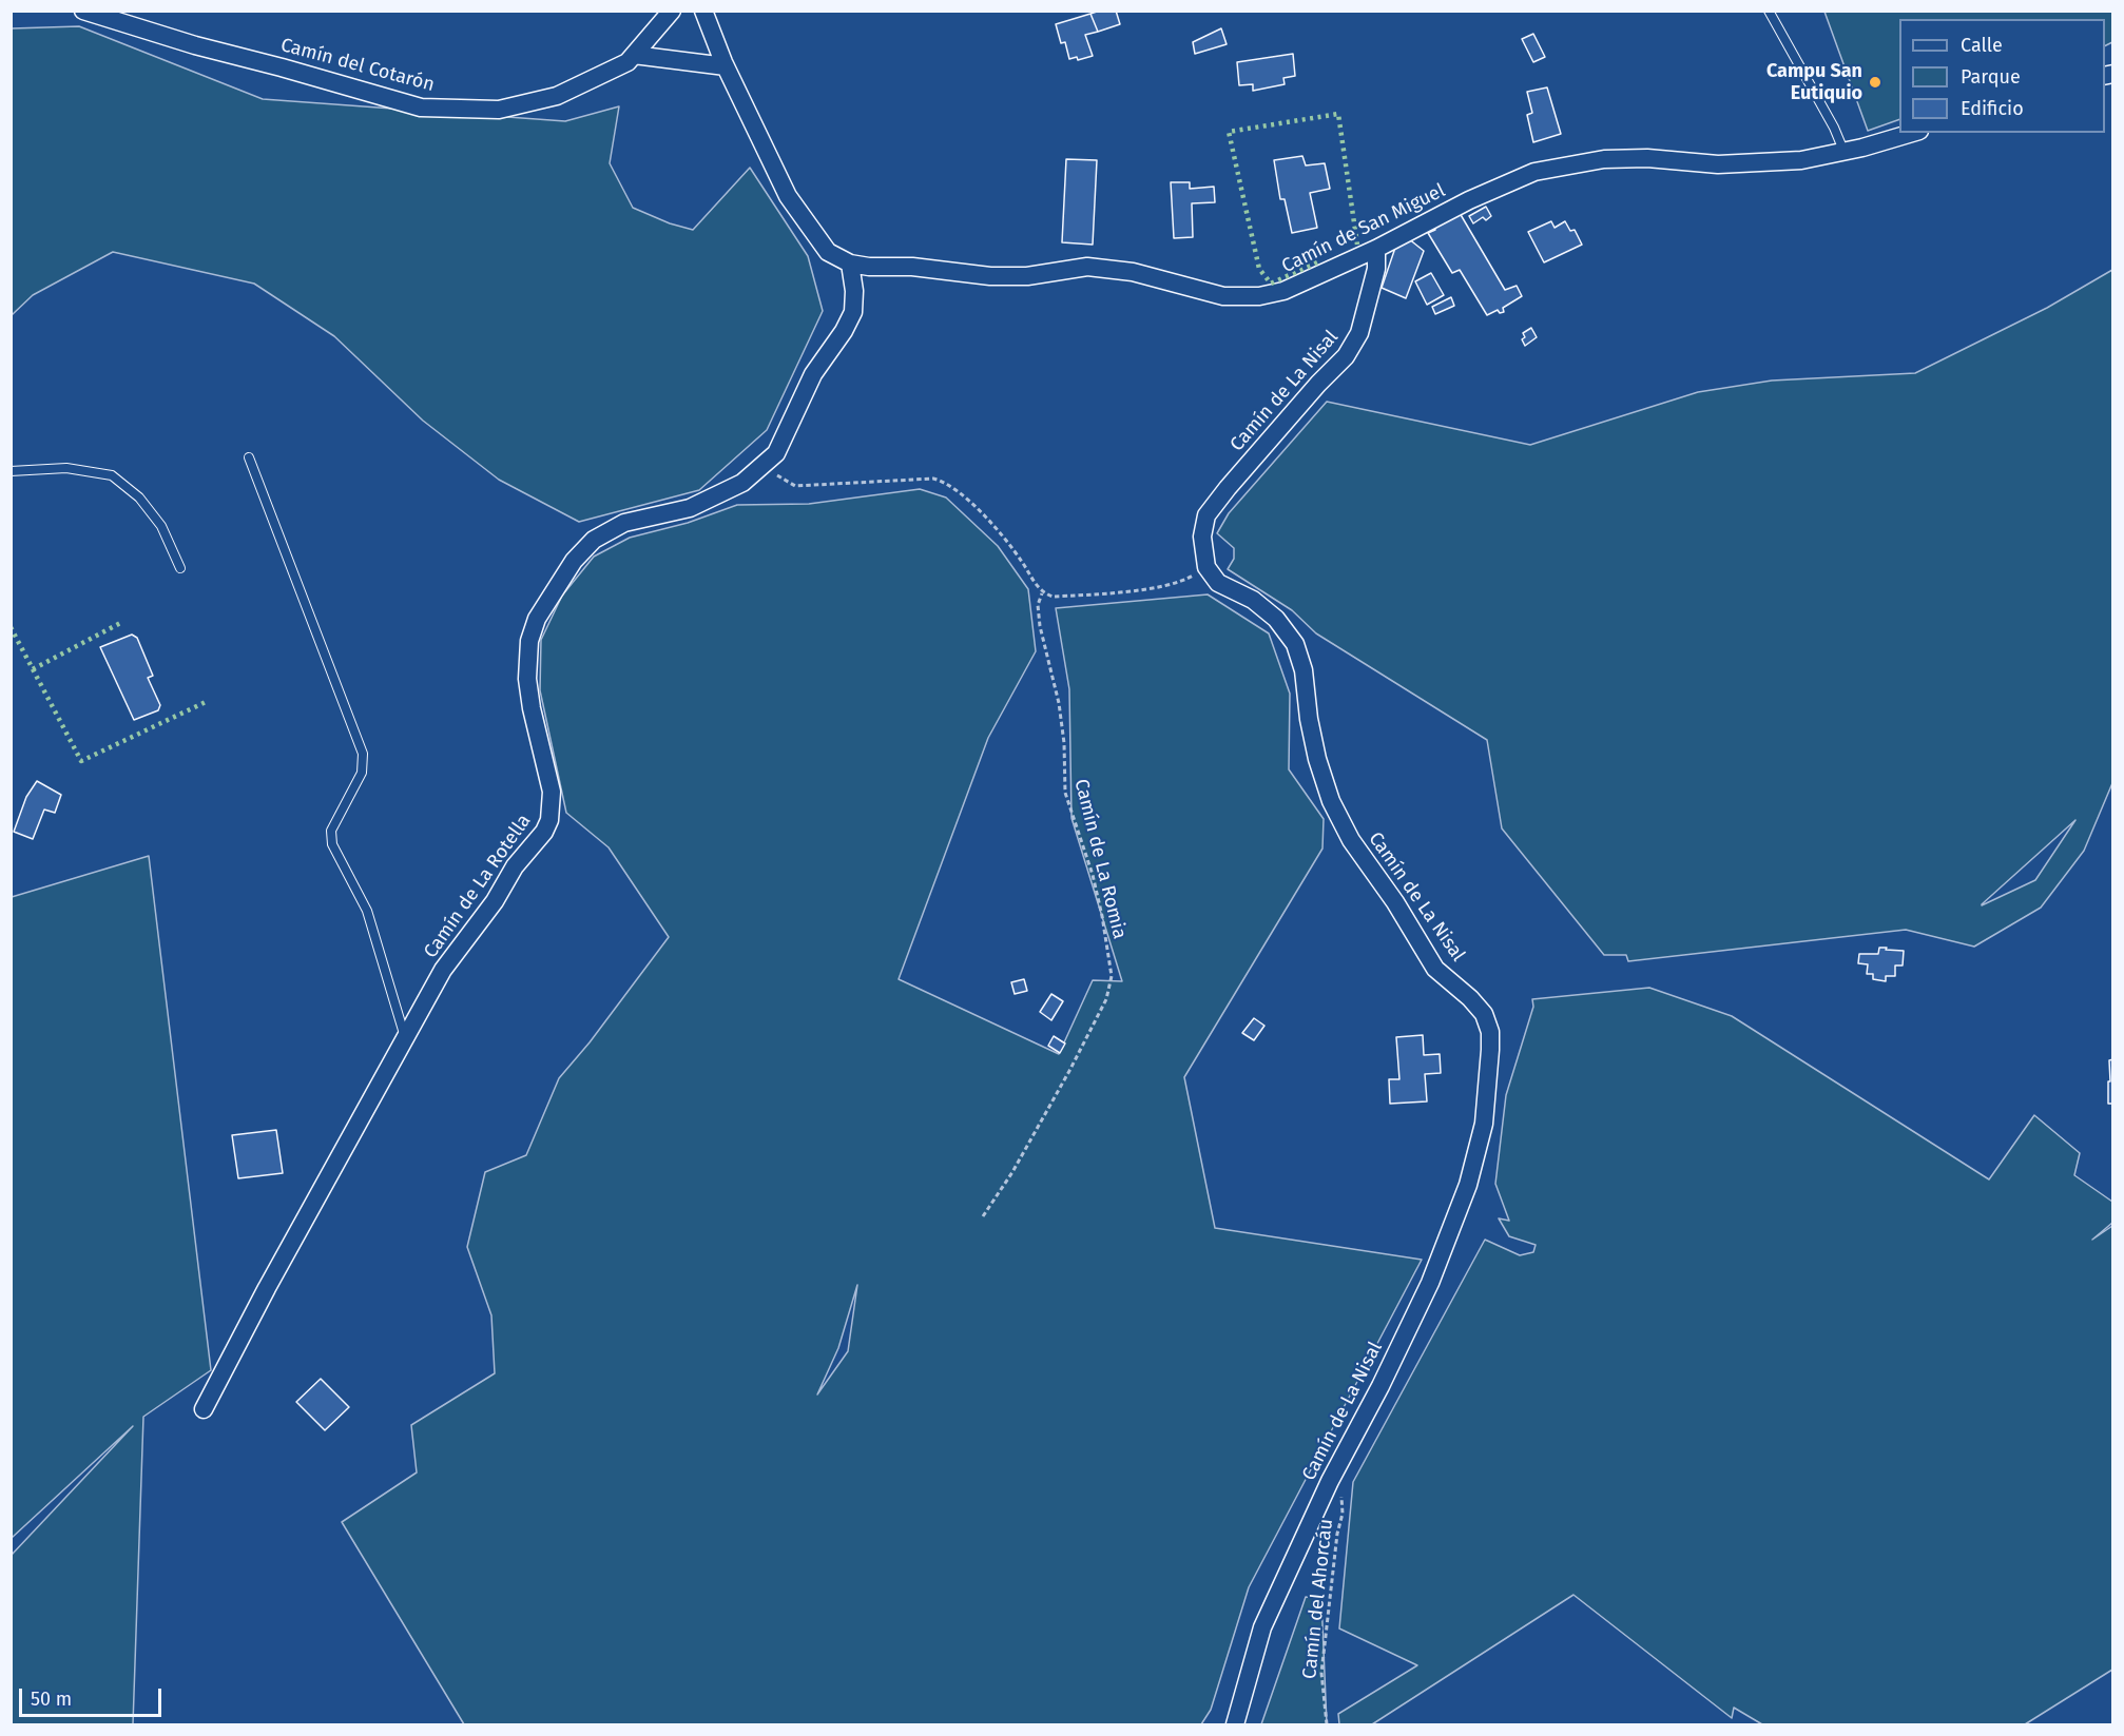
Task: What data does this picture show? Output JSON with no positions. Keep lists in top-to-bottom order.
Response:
{
  "streets": {
    "street": [
      "Camín del Cotarón",
      "Camín de San Miguel",
      "Camín de La Nisal",
      "Camín de La Rotella"
    ],
    "path": ["Camín de La Romia", "Camín del Ahorcáu"]
  },
  "crossings": [
    ["Camín de San Miguel", "Camín de La Nisal"],
    ["Camín de San Miguel", "Camín de La Rotella"],
    ["Camín de La Nisal", "Camín del Ahorcáu"]
  ],
  "places": ["Campu San Eutiquio"],
  "legend": ["Calle", "Parque", "Edificio"],
  "scale_bar": "50 m"
}
